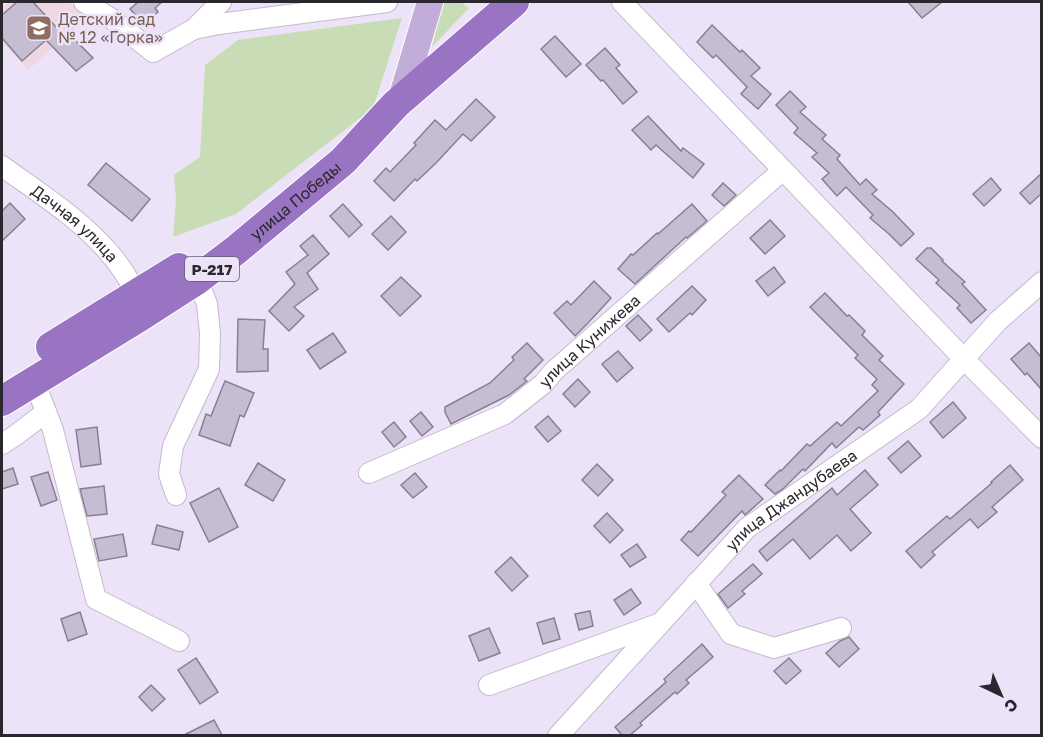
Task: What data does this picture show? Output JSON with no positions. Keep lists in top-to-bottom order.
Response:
{
  "streets": {
    "highway": ["улица Победы", "Р-217"],
    "street": ["Дачная улица", "улица Кунижева", "улица Джандубаева"]
  },
  "crossings": [
    ["улица Победы", "Дачная улица"]
  ],
  "places": {
    "school or university": ["Детский сад № 12 «Горка»"]
  },
  "north": "bottom right"
}
